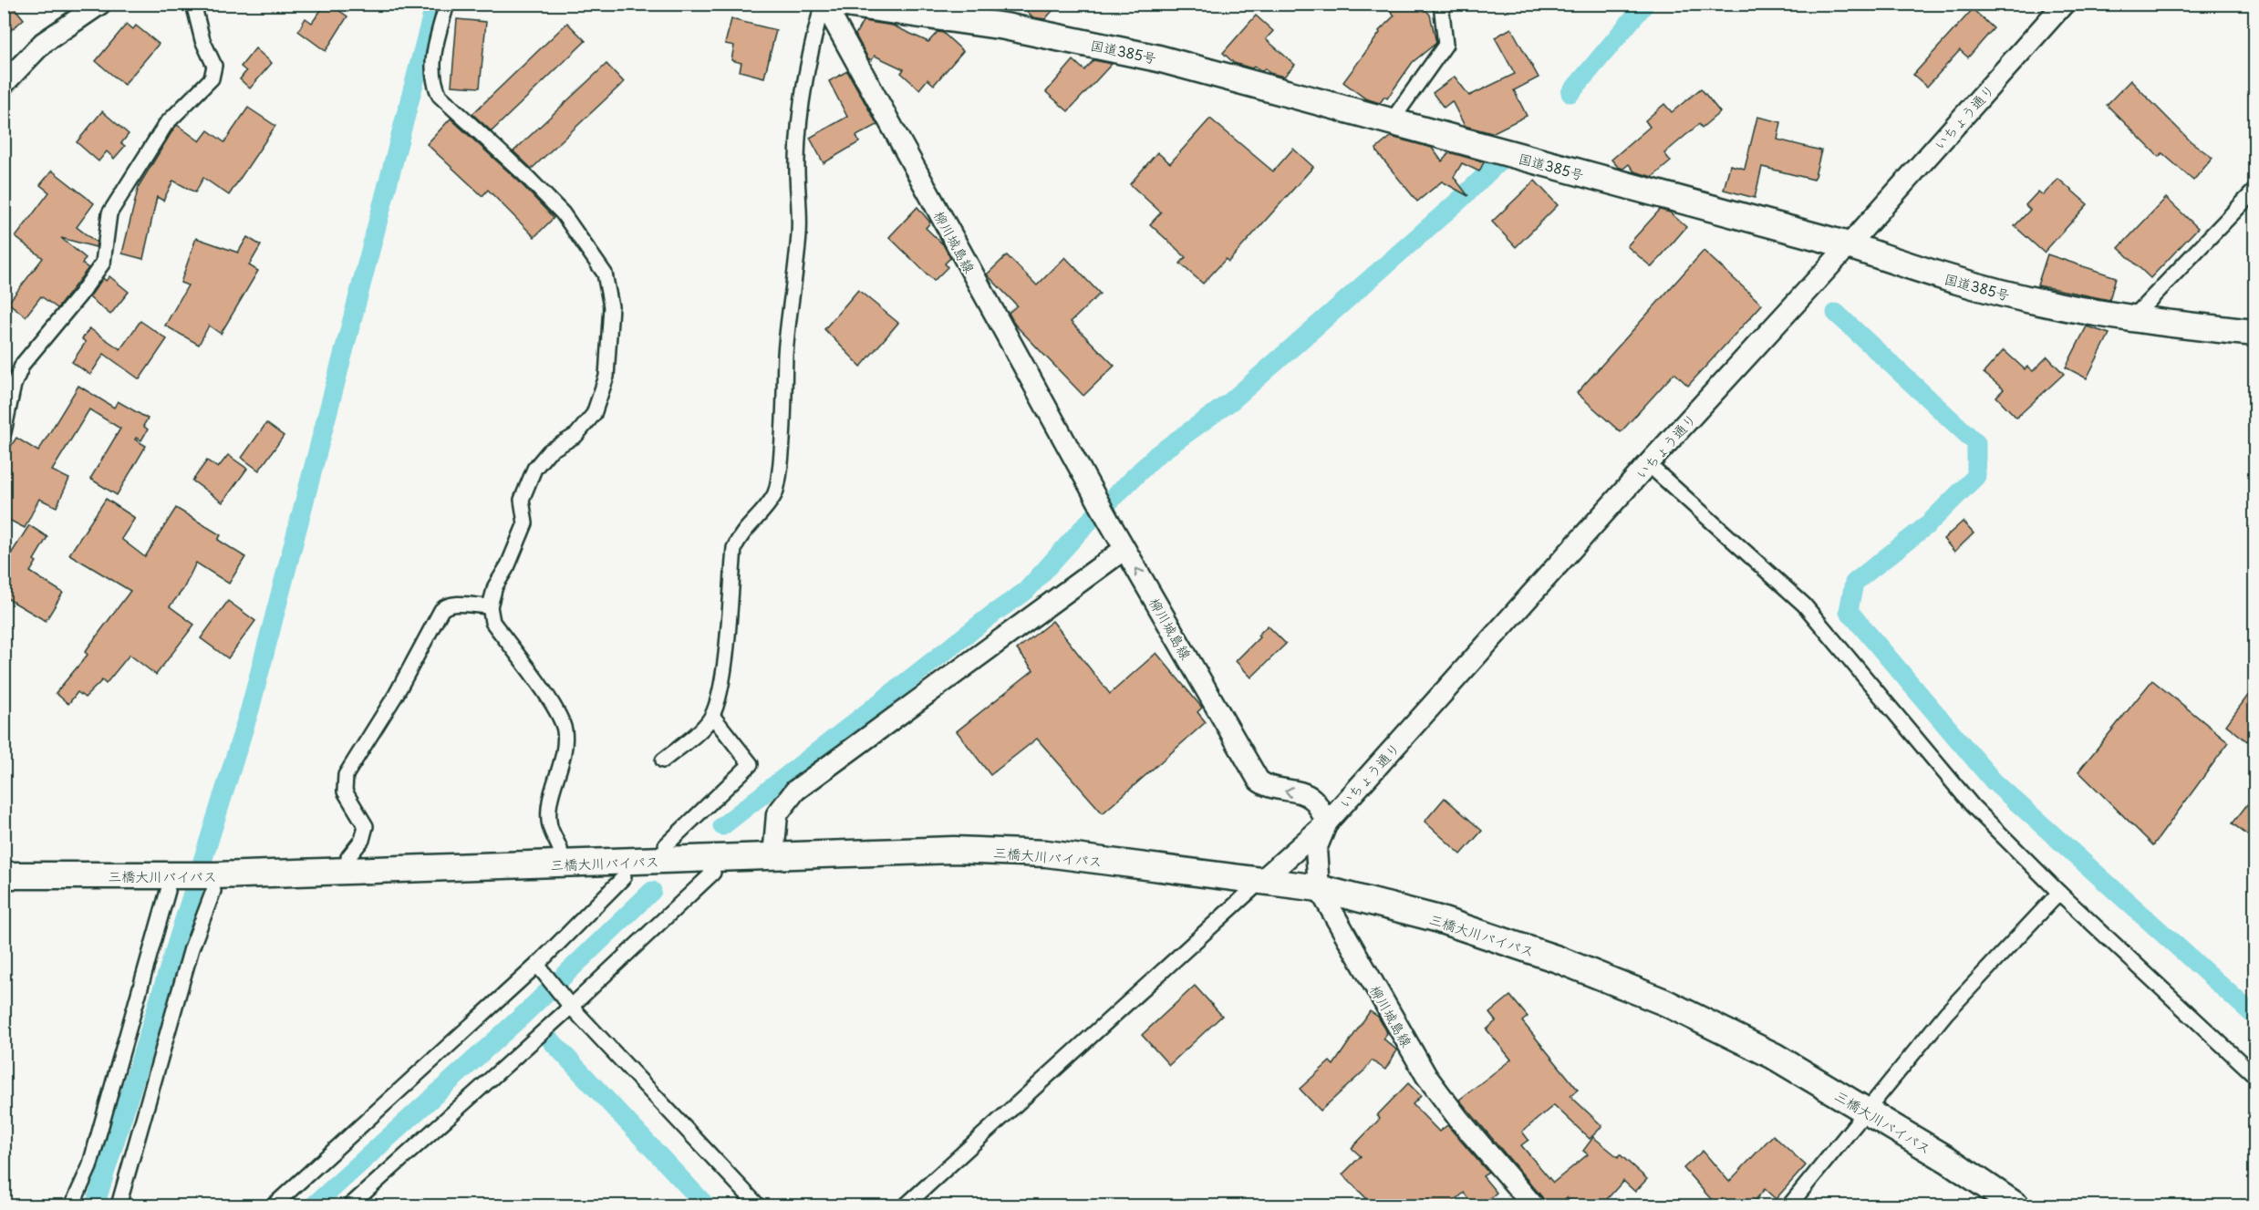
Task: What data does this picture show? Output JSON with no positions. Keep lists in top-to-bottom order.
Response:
{
  "streets": {
    "highway": ["国道385号", "三橋大川バイパス"],
    "street": ["いちょう通り", "柳川城島線"]
  },
  "crossings": [
    ["国道385号", "いちょう通り"],
    ["いちょう通り", "柳川城島線"],
    ["いちょう通り", "三橋大川バイパス"],
    ["柳川城島線", "三橋大川バイパス"]
  ]
}
